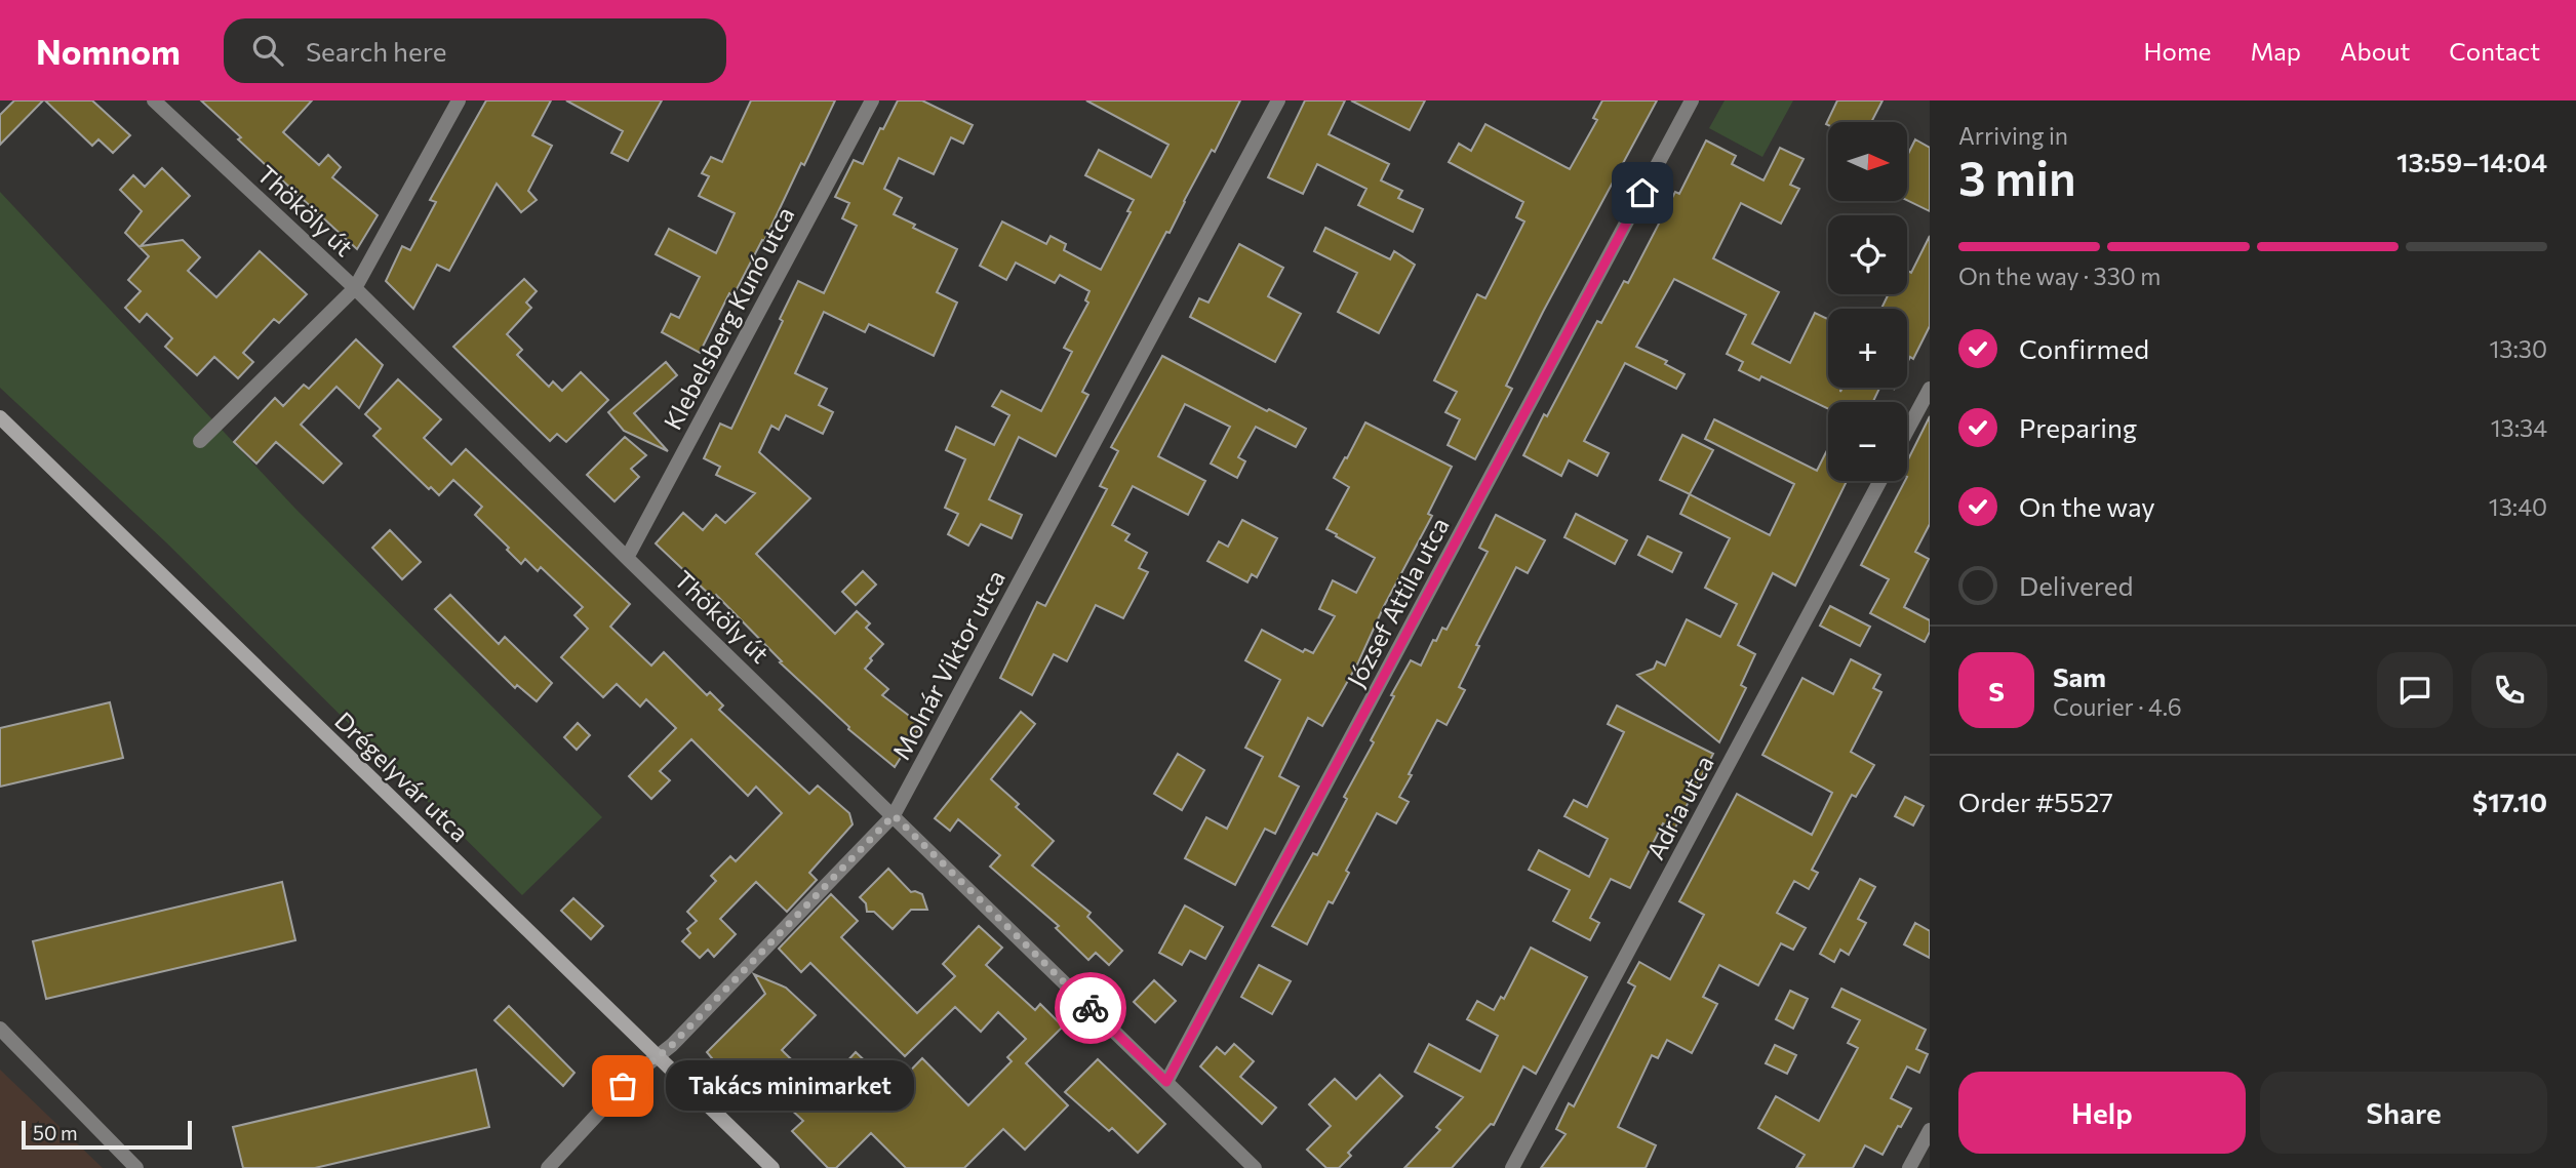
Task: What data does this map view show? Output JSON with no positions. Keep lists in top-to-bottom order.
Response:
{
  "streets": {
    "main road": ["Drégelyvár utca"],
    "street": [
      "Thököly út",
      "Klebelsberg Kunó utca",
      "József Attila utca",
      "Molnár Viktor utca",
      "Adria utca"
    ]
  },
  "crossings": [
    ["Thököly út", "Klebelsberg Kunó utca"],
    ["Thököly út", "József Attila utca"],
    ["Thököly út", "Molnár Viktor utca"],
    ["Molnár Viktor utca", "Drégelyvár utca"]
  ],
  "places": ["Takács minimarket"],
  "scale_bar": "50 m",
  "north": "right",
  "page": {
    "header": "Nomnom",
    "search": "Search here",
    "nav": [
      "Home",
      "Map",
      "About",
      "Contact"
    ],
    "heading": ["3 min", "Arriving in", "13:59–14:04"],
    "panel": [
      "Sam",
      "Courier · 4.6",
      "Order #5527",
      "$17.10"
    ],
    "map_buttons": ["+", "−"],
    "bar": "On the way · 330 m",
    "list": [
      ["Confirmed", "13:30"],
      ["Preparing", "13:34"],
      ["On the way", "13:40"],
      "Delivered"
    ],
    "round": "S",
    "buttons": ["Help", "Share"],
    "bubble": "Takács minimarket",
    "scale": "50 m"
  }
}
